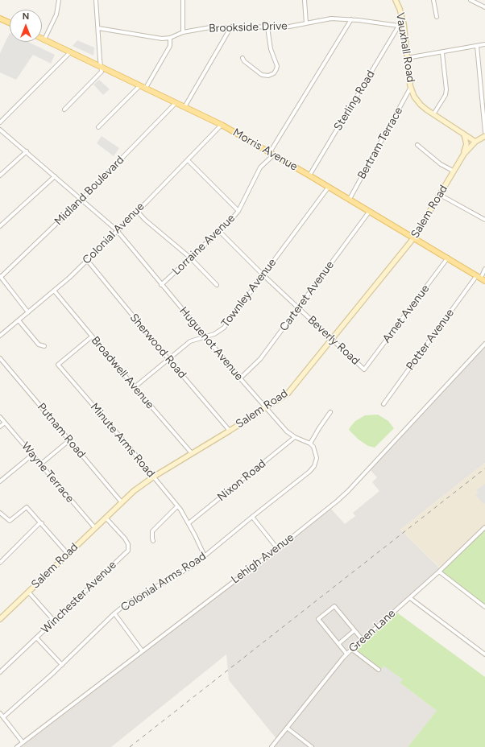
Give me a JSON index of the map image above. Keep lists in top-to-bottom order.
{
  "streets": {
    "main road": ["Morris Avenue"],
    "street": [
      "Brookside Drive",
      "Vauxhall Road",
      "Sterling Road",
      "Bertram Terrace",
      "Midland Boulevard",
      "Salem Road",
      "Colonial Avenue",
      "Lorraine Avenue",
      "Townley Avenue",
      "Carteret Avenue",
      "Arnet Avenue",
      "Potter Avenue",
      "Beverly Road",
      "Huguenot Avenue",
      "Sherwood Road",
      "Broadwell Avenue",
      "Putnam Road",
      "Minute Arms Road",
      "Wayne Terrace",
      "Nixon Road",
      "Lehigh Avenue",
      "Colonial Arms Road",
      "Winchester Avenue",
      "Green Lane"
    ]
  },
  "crossings": [
    ["Brookside Drive", "Vauxhall Road"],
    ["Brookside Drive", "Sterling Road"],
    ["Brookside Drive", "Lorraine Avenue"],
    ["Vauxhall Road", "Bertram Terrace"],
    ["Vauxhall Road", "Salem Road"],
    ["Sterling Road", "Morris Avenue"],
    ["Bertram Terrace", "Morris Avenue"],
    ["Morris Avenue", "Midland Boulevard"],
    ["Morris Avenue", "Salem Road"],
    ["Morris Avenue", "Colonial Avenue"],
    ["Morris Avenue", "Lorraine Avenue"],
    ["Morris Avenue", "Townley Avenue"],
    ["Morris Avenue", "Carteret Avenue"],
    ["Morris Avenue", "Arnet Avenue"],
    ["Morris Avenue", "Potter Avenue"],
    ["Midland Boulevard", "Huguenot Avenue"],
    ["Salem Road", "Beverly Road"],
    ["Salem Road", "Huguenot Avenue"],
    ["Salem Road", "Sherwood Road"],
    ["Salem Road", "Broadwell Avenue"],
    ["Salem Road", "Putnam Road"],
    ["Salem Road", "Minute Arms Road"],
    ["Salem Road", "Wayne Terrace"],
    ["Salem Road", "Winchester Avenue"],
    ["Colonial Avenue", "Huguenot Avenue"],
    ["Colonial Avenue", "Sherwood Road"],
    ["Colonial Avenue", "Broadwell Avenue"],
    ["Lorraine Avenue", "Beverly Road"],
    ["Lorraine Avenue", "Huguenot Avenue"],
    ["Townley Avenue", "Beverly Road"],
    ["Townley Avenue", "Huguenot Avenue"],
    ["Townley Avenue", "Sherwood Road"],
    ["Townley Avenue", "Broadwell Avenue"],
    ["Carteret Avenue", "Beverly Road"],
    ["Carteret Avenue", "Huguenot Avenue"],
    ["Arnet Avenue", "Beverly Road"],
    ["Huguenot Avenue", "Nixon Road"],
    ["Huguenot Avenue", "Colonial Arms Road"],
    ["Broadwell Avenue", "Minute Arms Road"],
    ["Minute Arms Road", "Nixon Road"],
    ["Minute Arms Road", "Colonial Arms Road"]
  ],
  "north": "top"
}
